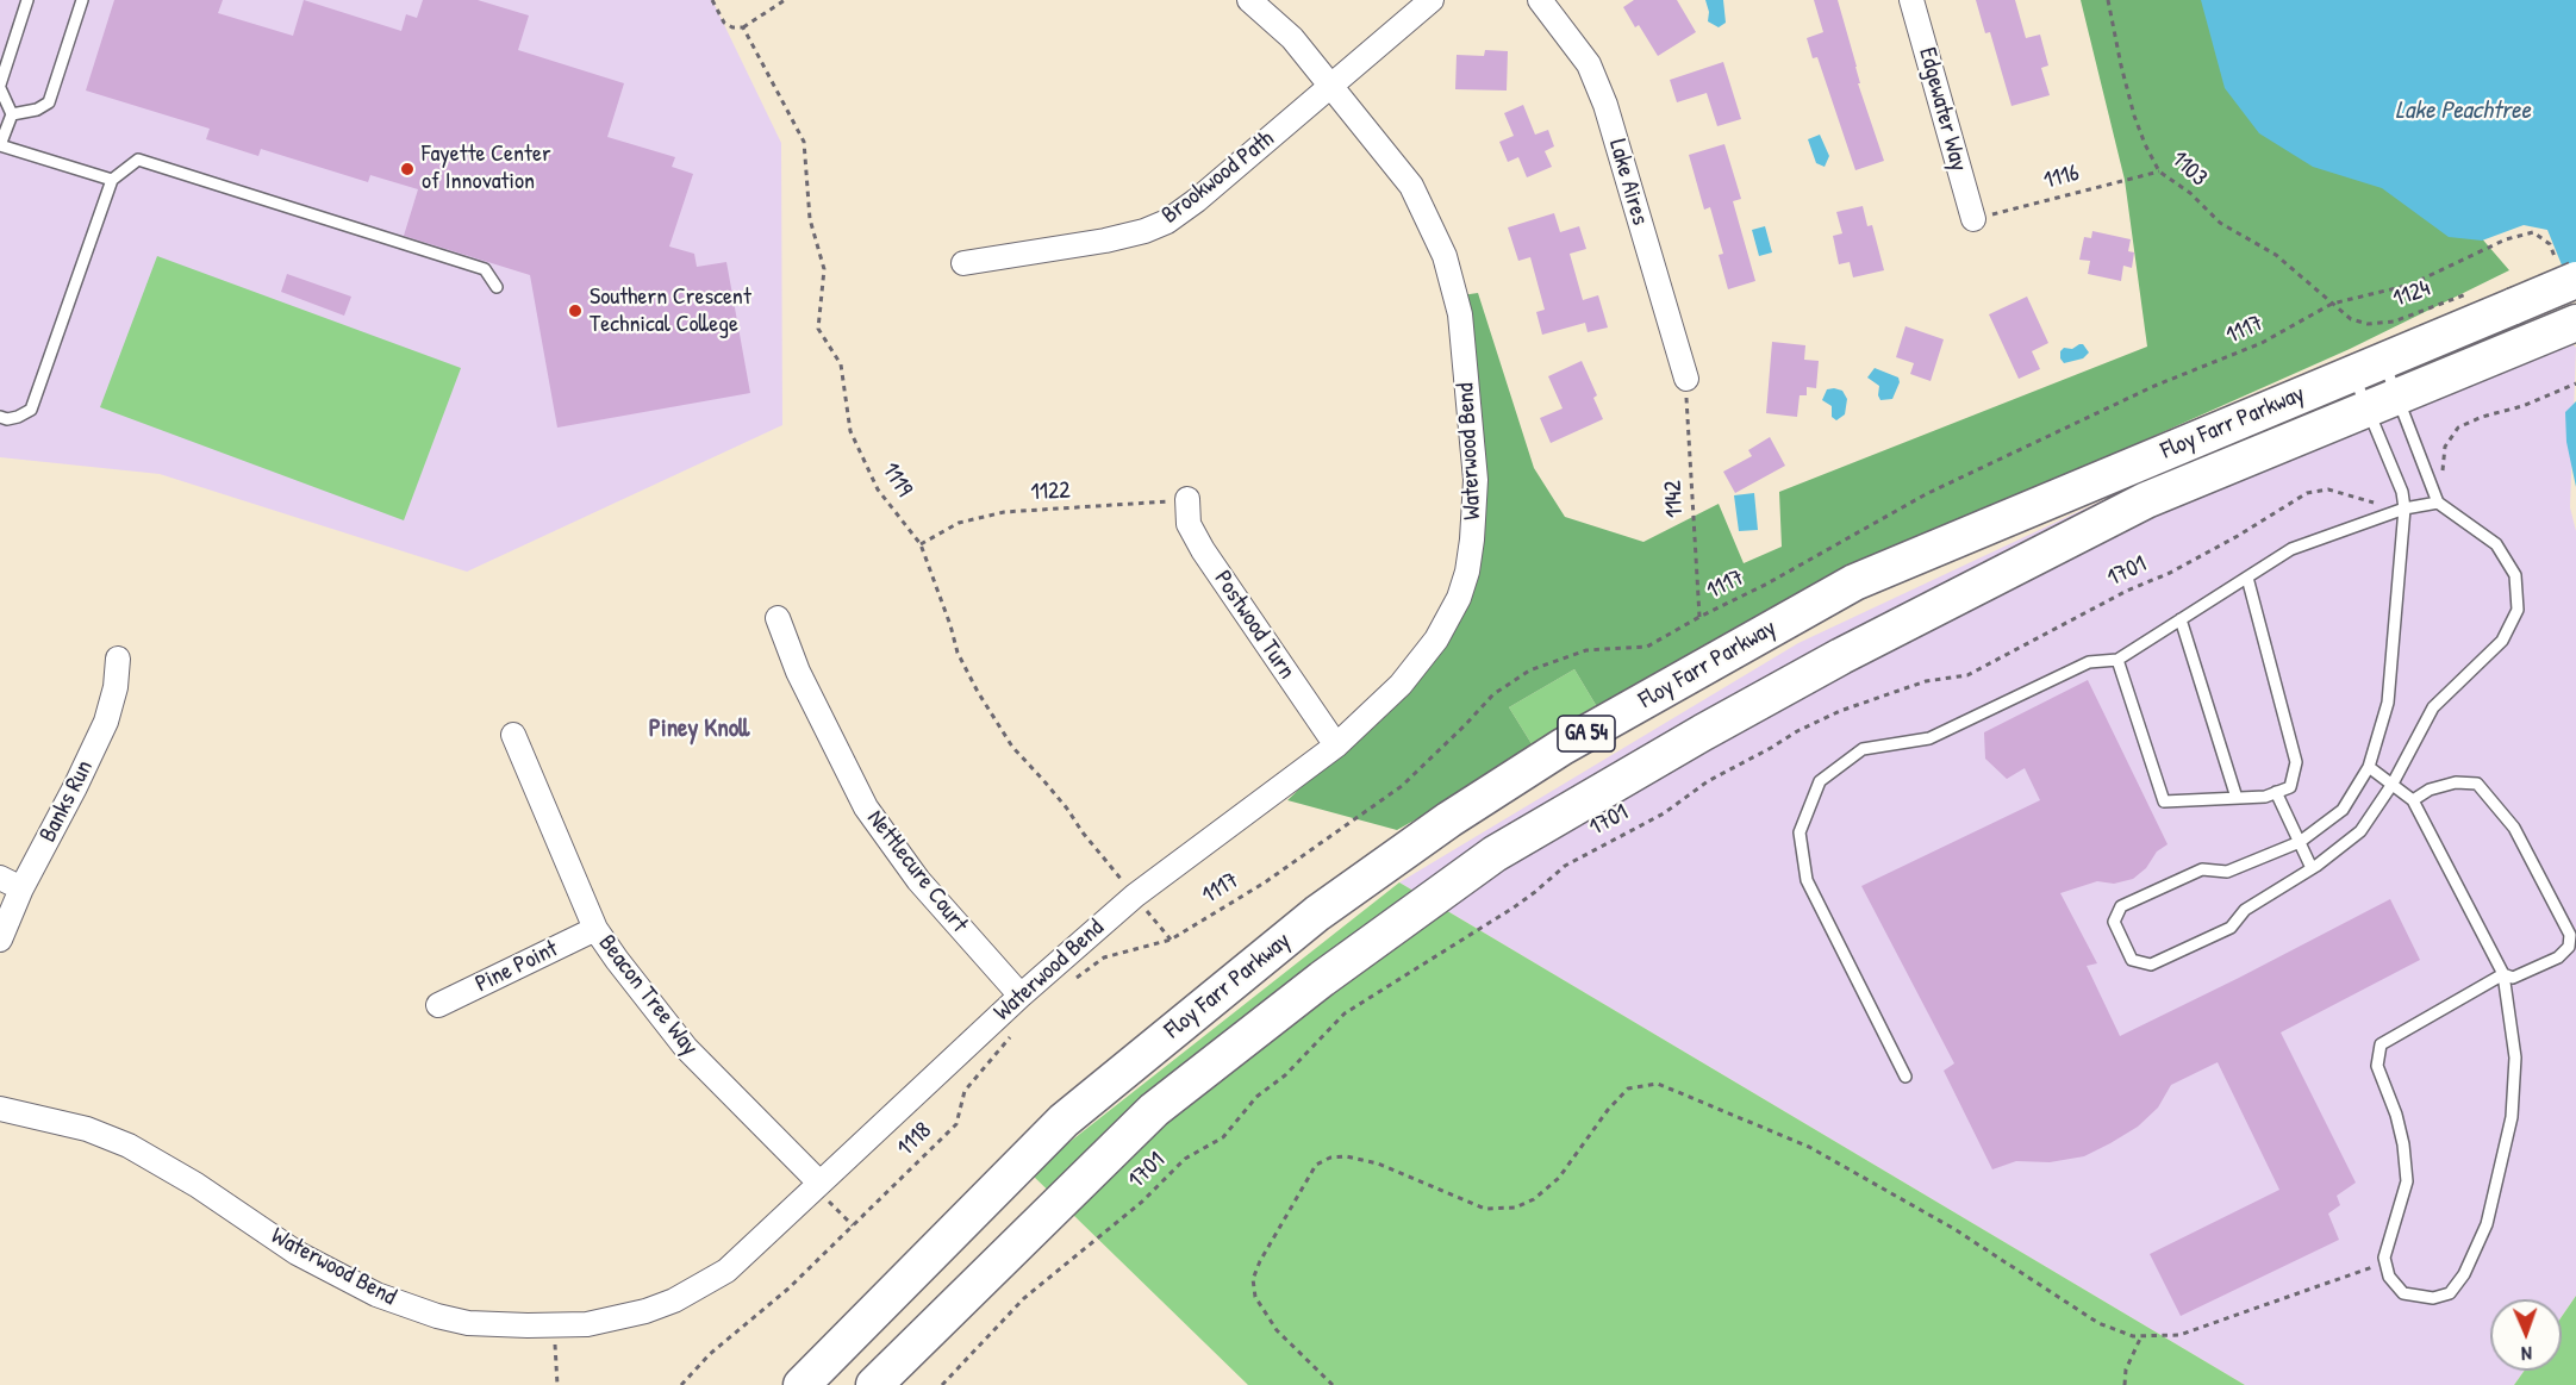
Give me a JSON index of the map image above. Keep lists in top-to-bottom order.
{
  "streets": {
    "main road": ["Floy Farr Parkway", "GA 54"],
    "street": [
      "Edgewater Way",
      "Brookwood Path",
      "Lake Aires",
      "Waterwood Bend",
      "Postwood Turn",
      "Banks Run",
      "Nettlecure Court",
      "Pine Point",
      "Beacon Tree Way"
    ],
    "path": [
      "1103",
      "1116",
      "1124",
      "1117",
      "1119",
      "1122",
      "1142",
      "1701",
      "1118"
    ]
  },
  "crossings": [
    ["Edgewater Way", "1116"],
    ["1103", "1116"],
    ["1103", "1124"],
    ["1103", "1117"],
    ["Brookwood Path", "Waterwood Bend"],
    ["Lake Aires", "1142"],
    ["1124", "1117"],
    ["1117", "1119"],
    ["1117", "1142"],
    ["Waterwood Bend", "1119"],
    ["Waterwood Bend", "Postwood Turn"],
    ["Waterwood Bend", "Nettlecure Court"],
    ["Waterwood Bend", "Beacon Tree Way"],
    ["1119", "1122"],
    ["1122", "Postwood Turn"],
    ["Pine Point", "Beacon Tree Way"]
  ],
  "districts": ["Piney Knoll"],
  "water": ["Lake Peachtree"],
  "places": ["Fayette Center of Innovation", "Southern Crescent Technical College"],
  "north": "bottom"
}
